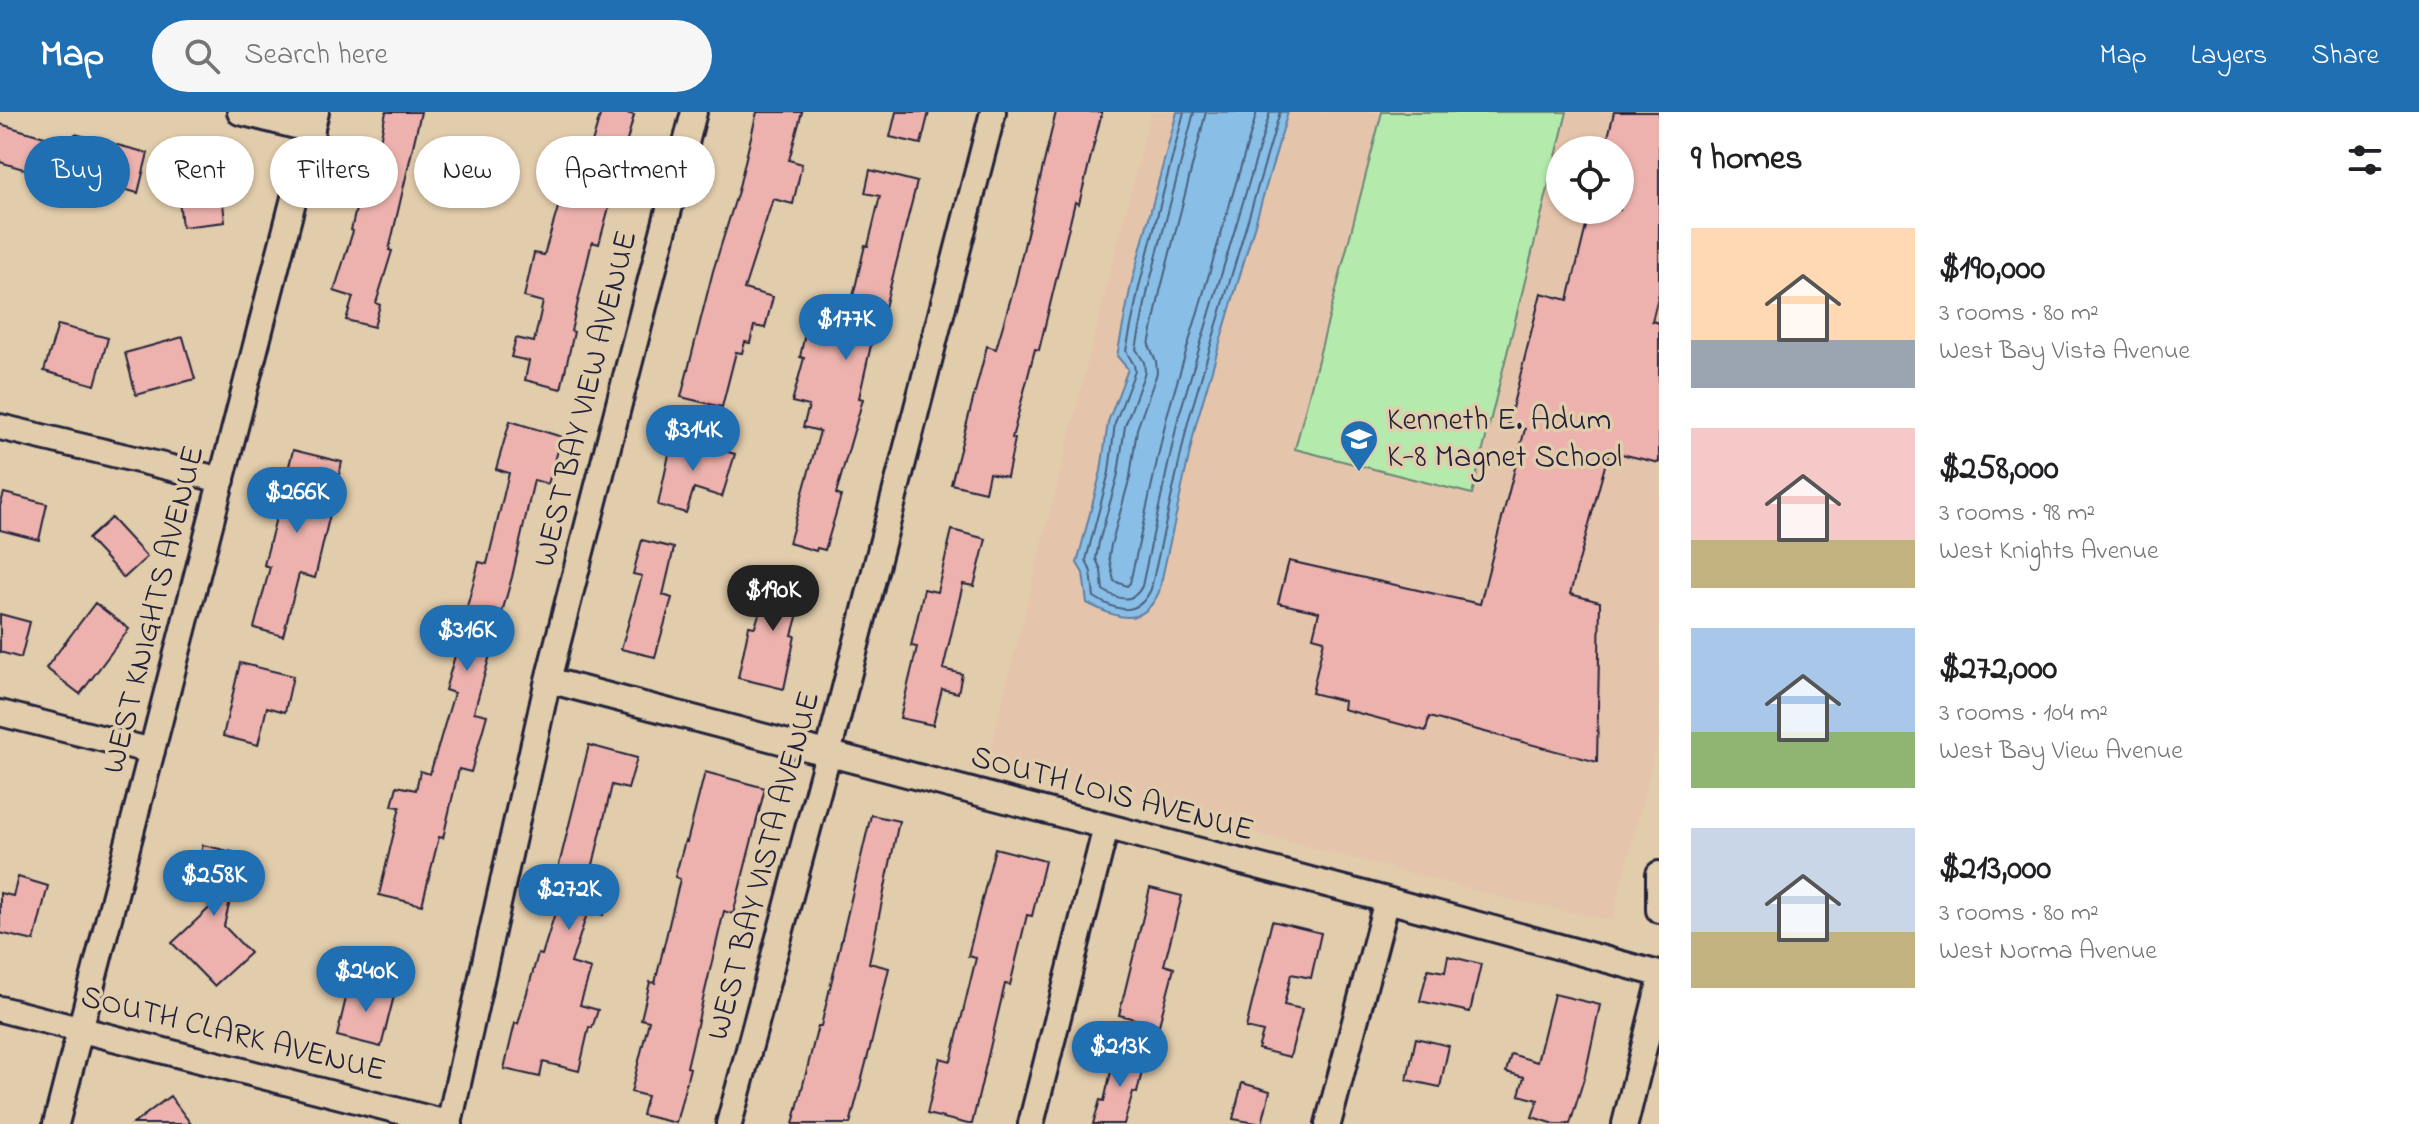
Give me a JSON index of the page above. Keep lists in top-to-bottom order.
{
  "streets": {
    "street": [
      "WEST BAY VIEW AVENUE",
      "WEST KNIGHTS AVENUE",
      "SOUTH LOIS AVENUE",
      "WEST BAY VISTA AVENUE",
      "SOUTH CLARK AVENUE"
    ]
  },
  "crossings": [
    ["WEST BAY VIEW AVENUE", "SOUTH LOIS AVENUE"],
    ["WEST BAY VIEW AVENUE", "SOUTH CLARK AVENUE"],
    ["WEST KNIGHTS AVENUE", "SOUTH CLARK AVENUE"],
    ["SOUTH LOIS AVENUE", "WEST BAY VISTA AVENUE"]
  ],
  "places": {
    "school or university": ["Kenneth E. Adum K-8 Magnet School"]
  },
  "page": {
    "header": "Map",
    "search": "Search here",
    "nav": ["Map", "Layers", "Share"],
    "heading": "9 homes",
    "chip": [
      "Buy",
      "Rent",
      "Filters",
      "New",
      "Apartment"
    ],
    "list": [
      {
        "name": "$190,000",
        "note": "3 rooms · 80 m² · West Bay Vista Avenue"
      },
      {
        "name": "$258,000",
        "note": "3 rooms · 98 m² · West Knights Avenue"
      },
      {
        "name": "$272,000",
        "note": "3 rooms · 104 m² · West Bay View Avenue"
      },
      {
        "name": "$213,000",
        "note": "3 rooms · 80 m² · West Norma Avenue"
      }
    ],
    "price": [
      "$177K",
      "$314K",
      "$266K",
      "$190K",
      "$316K",
      "$258K",
      "$272K",
      "$240K",
      "$213K"
    ]
  }
}
